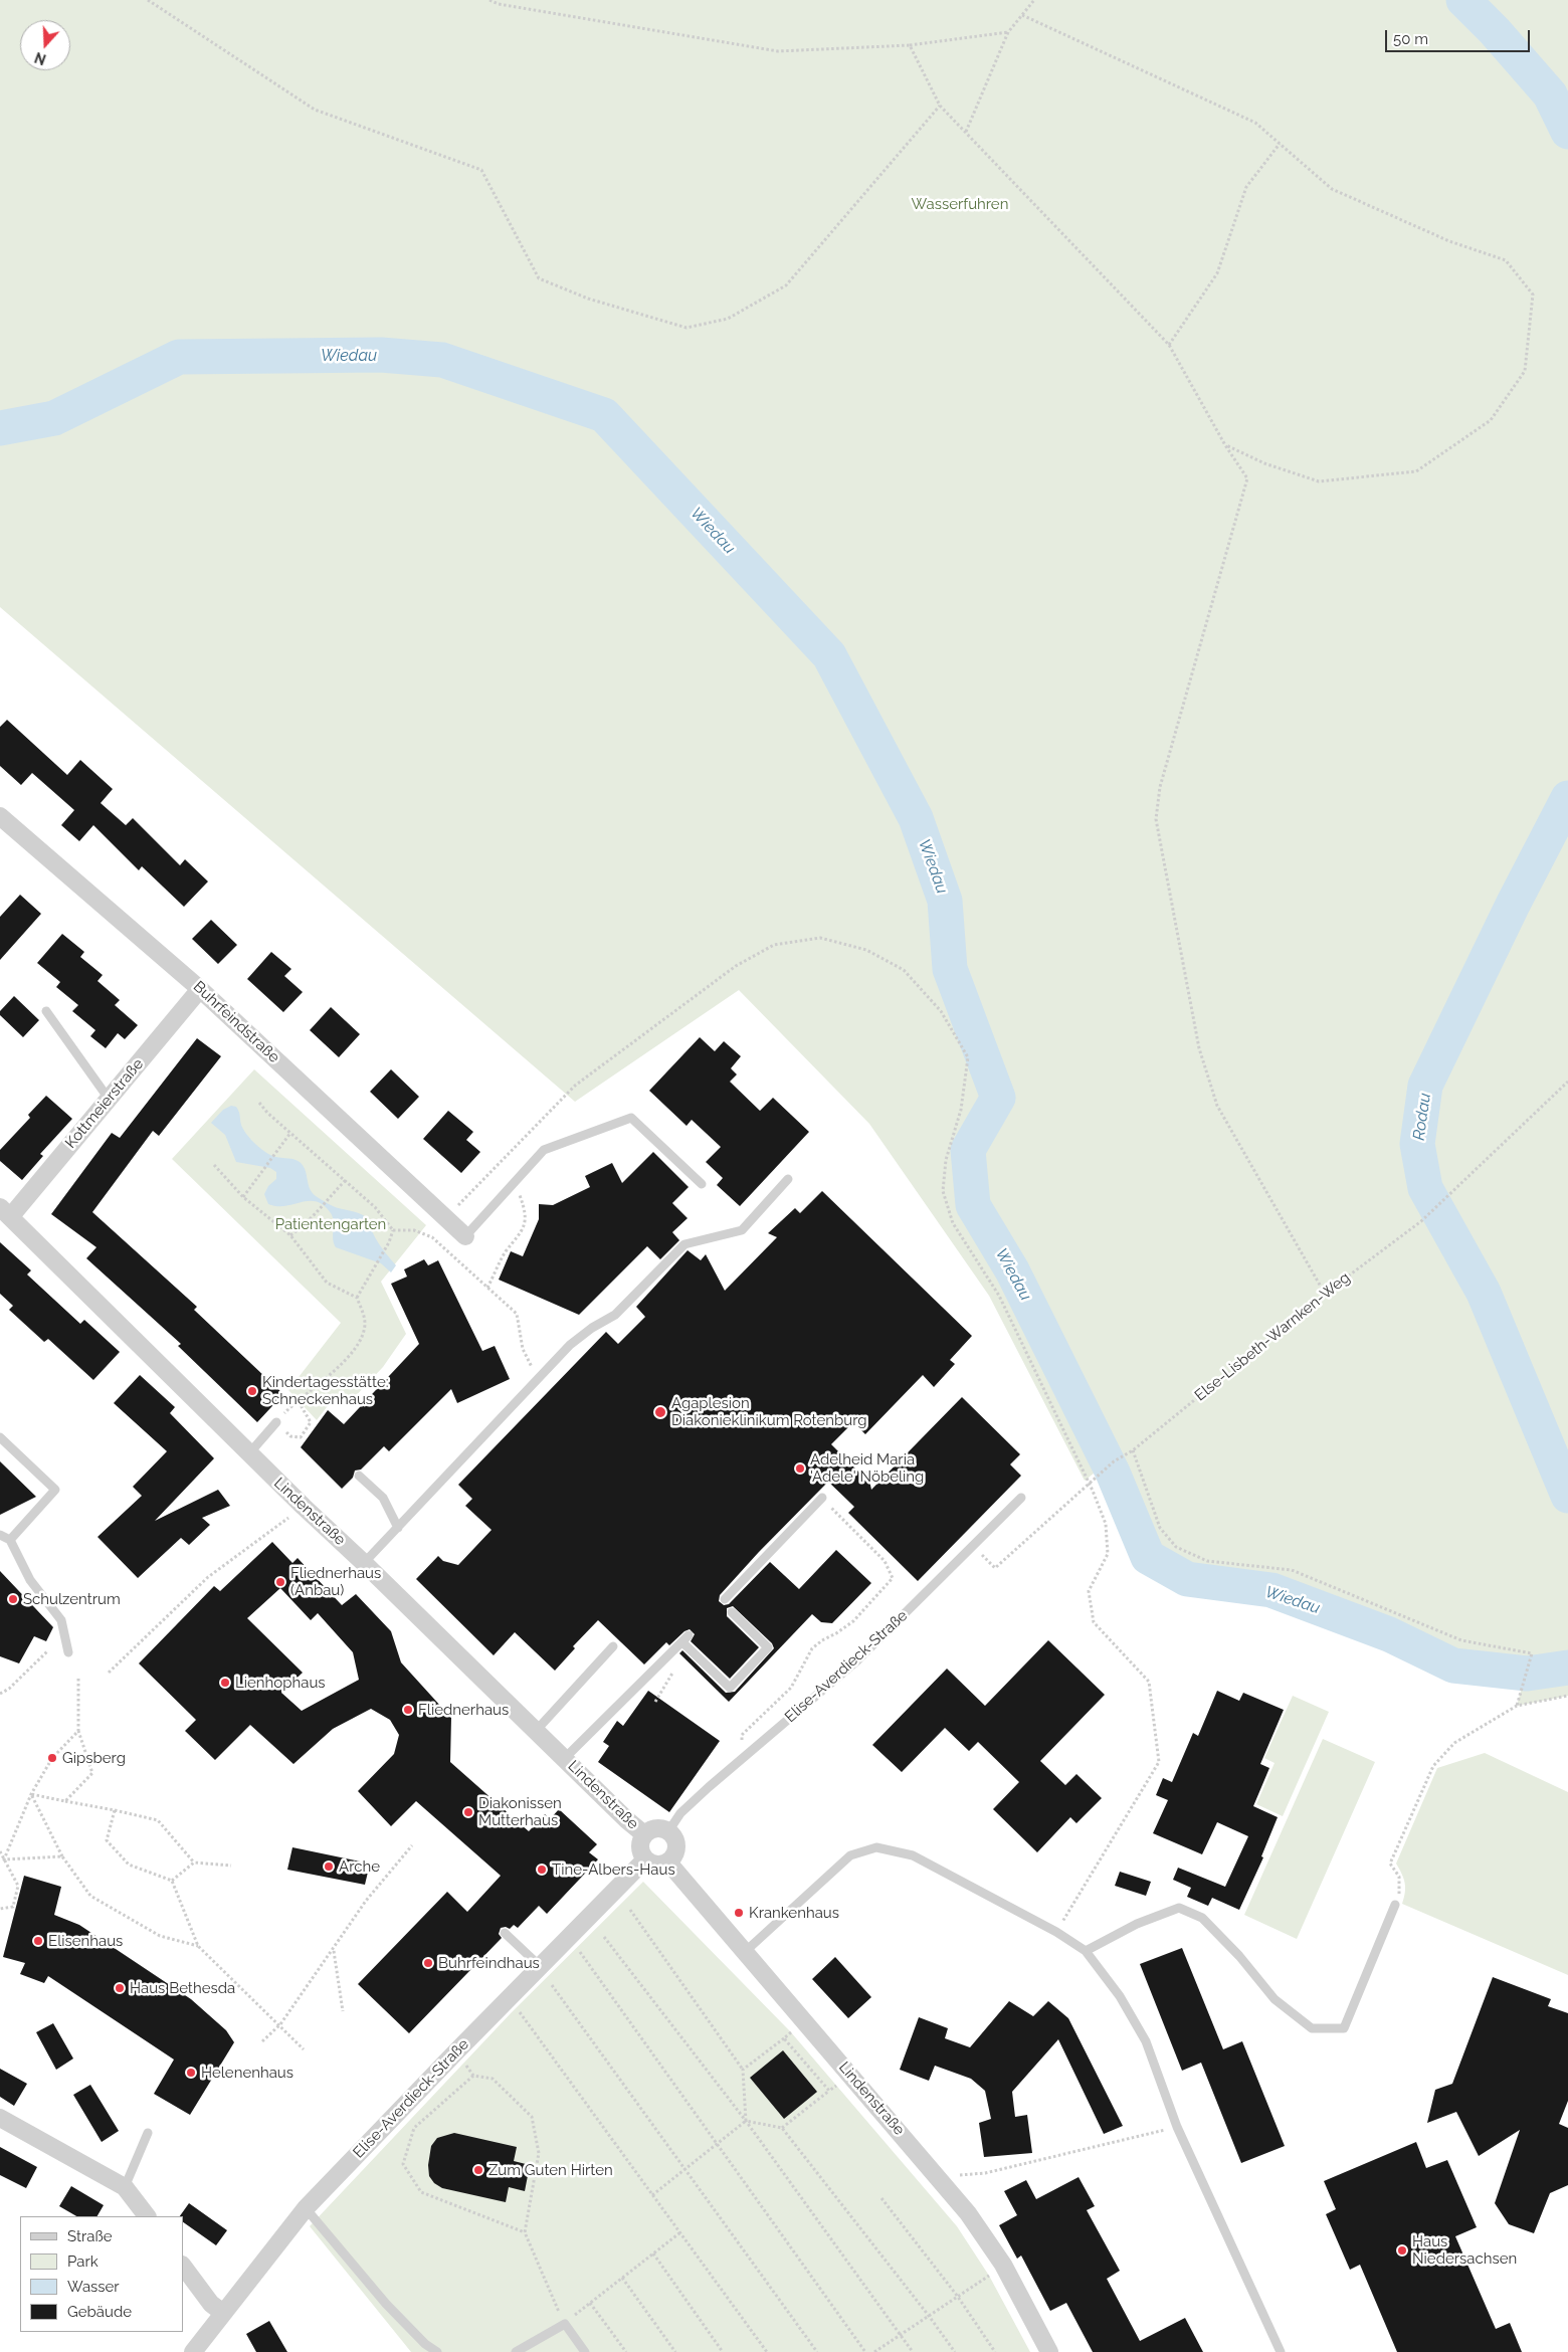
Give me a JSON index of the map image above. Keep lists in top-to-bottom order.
{
  "streets": {
    "street": [
      "Buhrfeindstraße",
      "Kottmeierstraße",
      "Lindenstraße",
      "Elise-Averdieck-Straße"
    ],
    "path": ["Else-Lisbeth-Warnken-Weg"]
  },
  "crossings": [
    ["Buhrfeindstraße", "Kottmeierstraße"],
    ["Kottmeierstraße", "Lindenstraße"],
    ["Else-Lisbeth-Warnken-Weg", "Elise-Averdieck-Straße"],
    ["Lindenstraße", "Elise-Averdieck-Straße"]
  ],
  "water": ["Wiedau", "Rodau"],
  "parks": ["Wasserfuhren", "Patientengarten"],
  "places": [
    "Kindertagesstätte: Schneckenhaus",
    "Agaplesion Diakonieklinikum Rotenburg",
    "Adelheid Maria 'Adele' Nöbeling",
    "Fliednerhaus (Anbau)",
    "Schulzentrum",
    "Lienhophaus",
    "Fliednerhaus",
    "Gipsberg",
    "Diakonissen Mutterhaus",
    "Arche",
    "Tine-Albers-Haus",
    "Krankenhaus",
    "Elisenhaus",
    "Buhrfeindhaus",
    "Haus Bethesda",
    "Helenenhaus",
    "Zum Guten Hirten",
    "Haus Niedersachsen"
  ],
  "legend": [
    "Straße",
    "Park",
    "Wasser",
    "Gebäude"
  ],
  "scale_bar": "50 m",
  "north": "bottom"
}
